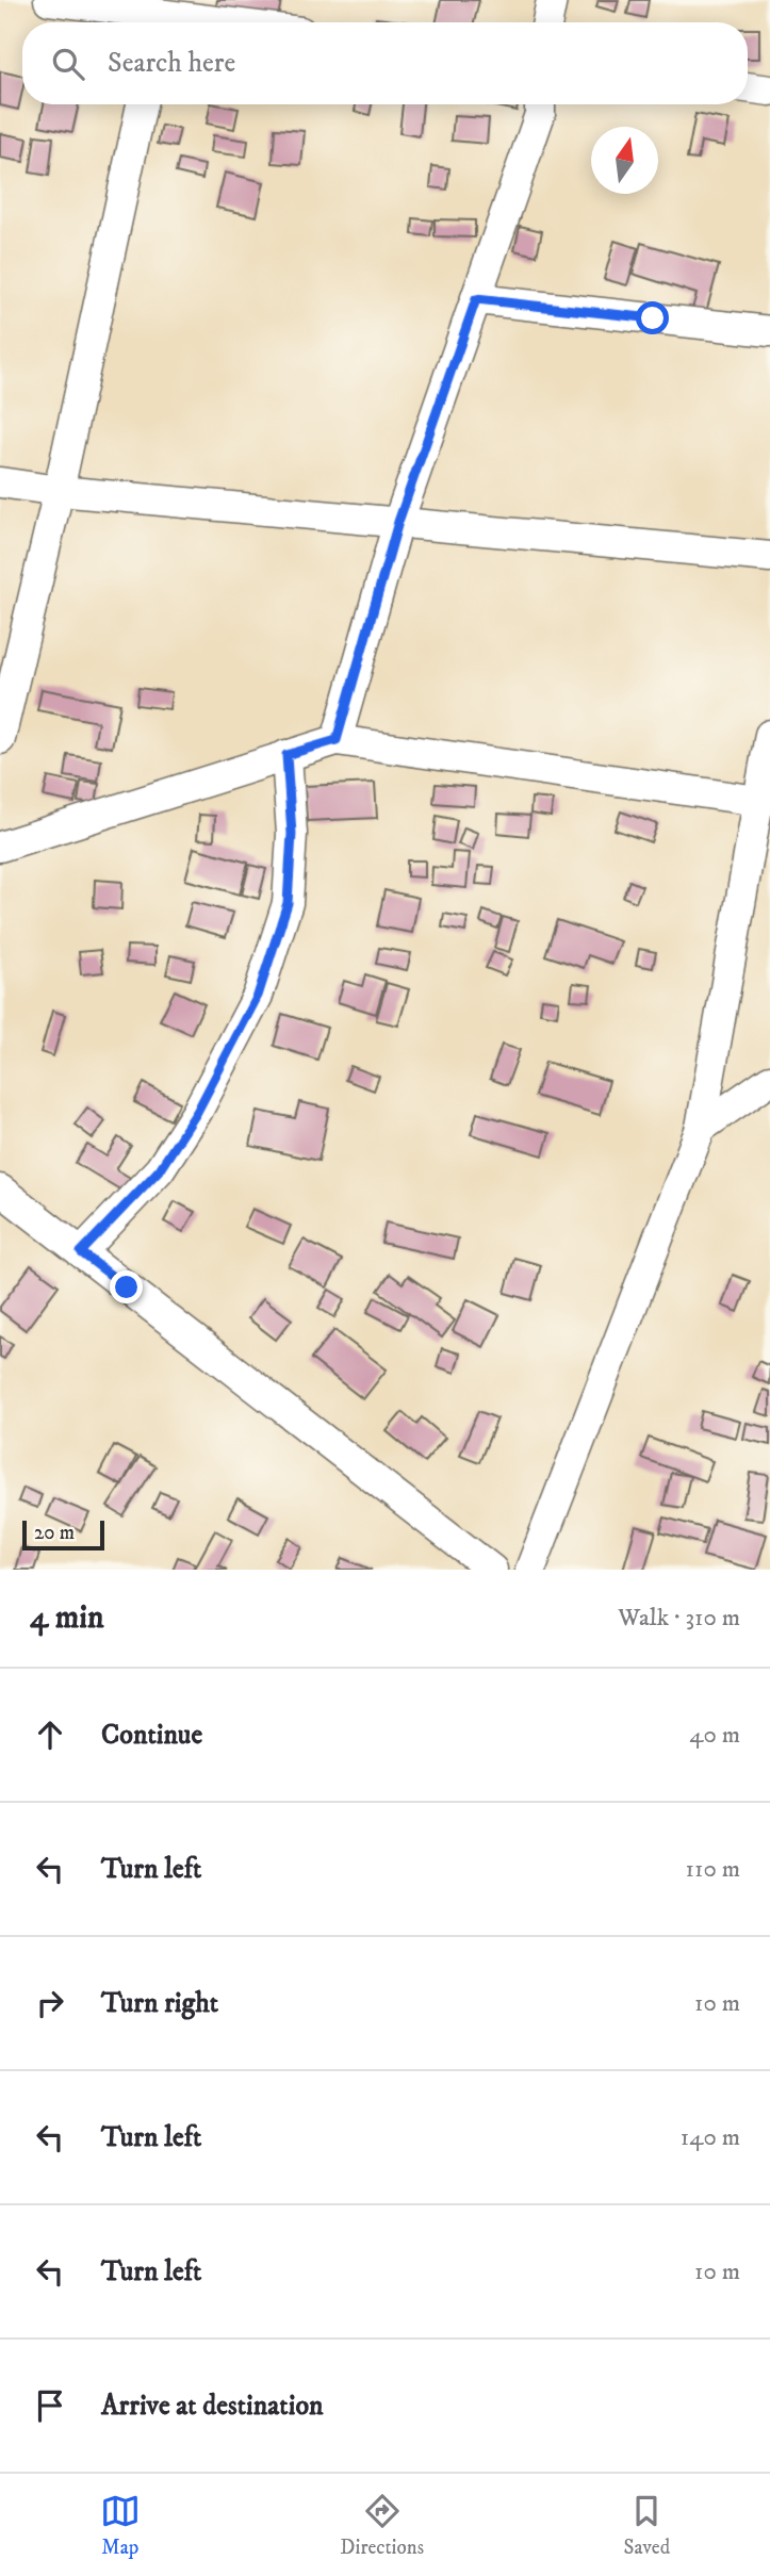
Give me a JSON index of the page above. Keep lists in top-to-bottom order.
{
  "scale_bar": "20 m",
  "north": "top",
  "page": {
    "search": "Search here",
    "scale": "20 m",
    "heading": ["4 min", "Walk · 310 m"],
    "list": [
      ["Continue", "40 m"],
      ["Turn left", "110 m"],
      ["Turn right", "10 m"],
      ["Turn left", "140 m"],
      ["Turn left", "10 m"],
      "Arrive at destination"
    ],
    "nav": ["Map", "Directions", "Saved"]
  }
}
